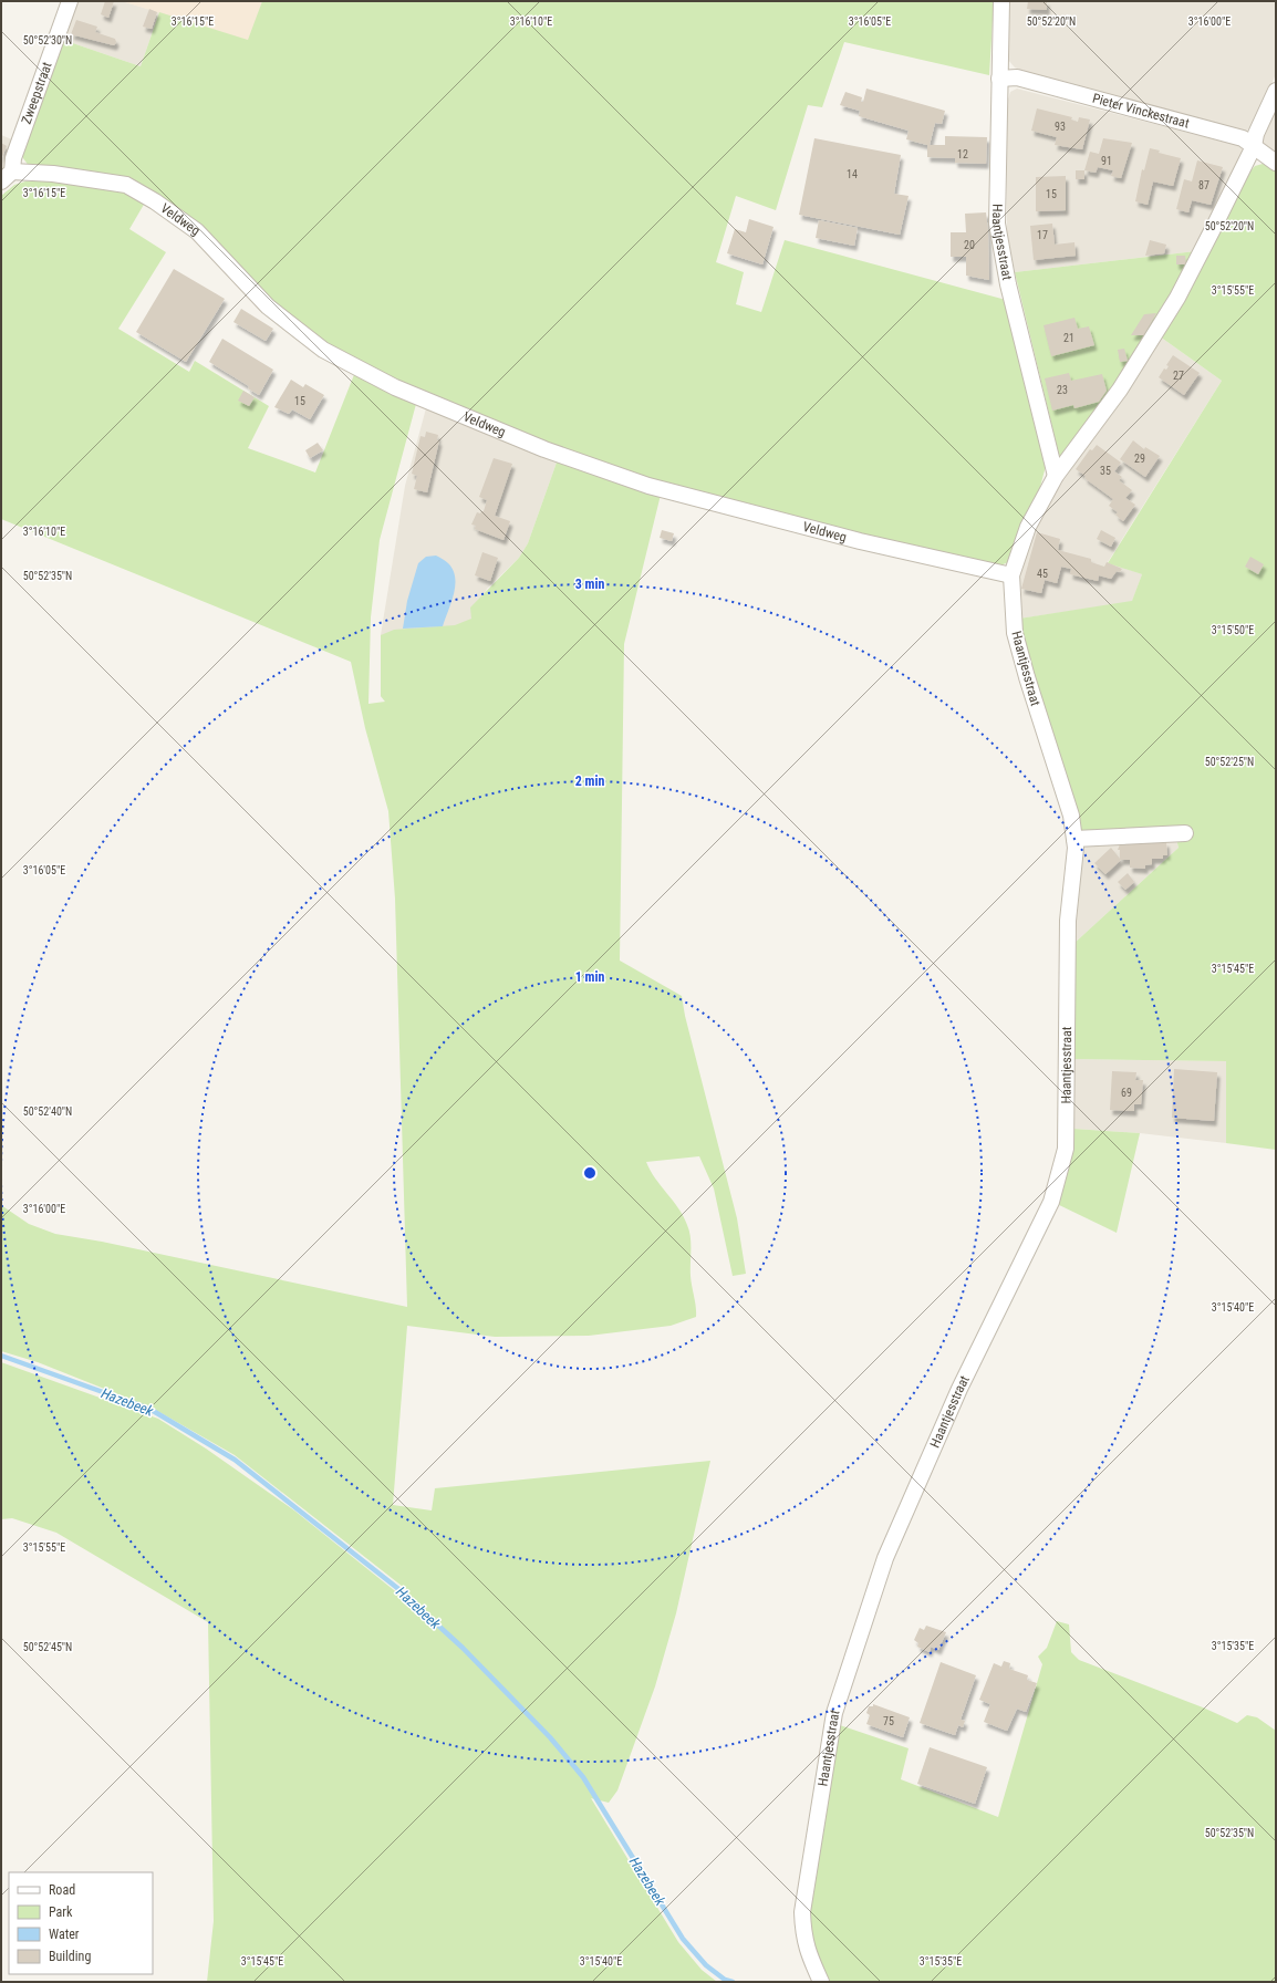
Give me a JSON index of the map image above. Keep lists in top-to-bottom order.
{
  "streets": {
    "street": [
      "Zweepstraat",
      "Pieter Vinckestraat",
      "Veldweg",
      "Haantjesstraat"
    ]
  },
  "crossings": [
    ["Zweepstraat", "Veldweg"],
    ["Pieter Vinckestraat", "Haantjesstraat"],
    ["Veldweg", "Haantjesstraat"]
  ],
  "water": ["Hazebeek"],
  "house_numbers": [
    "93",
    "12",
    "91",
    "14",
    "87",
    "15",
    "17",
    "20",
    "21",
    "27",
    "23",
    "15",
    "29",
    "35",
    "45",
    "69",
    "75"
  ],
  "legend": [
    "Road",
    "Park",
    "Water",
    "Building"
  ],
  "coordinates": [
    "3°16'15\"E",
    "3°16'10\"E",
    "3°16'05\"E",
    "50°52'20\"N",
    "3°16'00\"E",
    "50°52'30\"N",
    "3°15'55\"E",
    "50°52'35\"N",
    "3°15'50\"E",
    "50°52'25\"N",
    "3°15'45\"E",
    "50°52'40\"N",
    "3°15'40\"E",
    "3°15'35\"E",
    "50°52'45\"N"
  ],
  "rings": ["3 min", "2 min", "1 min"]
}
